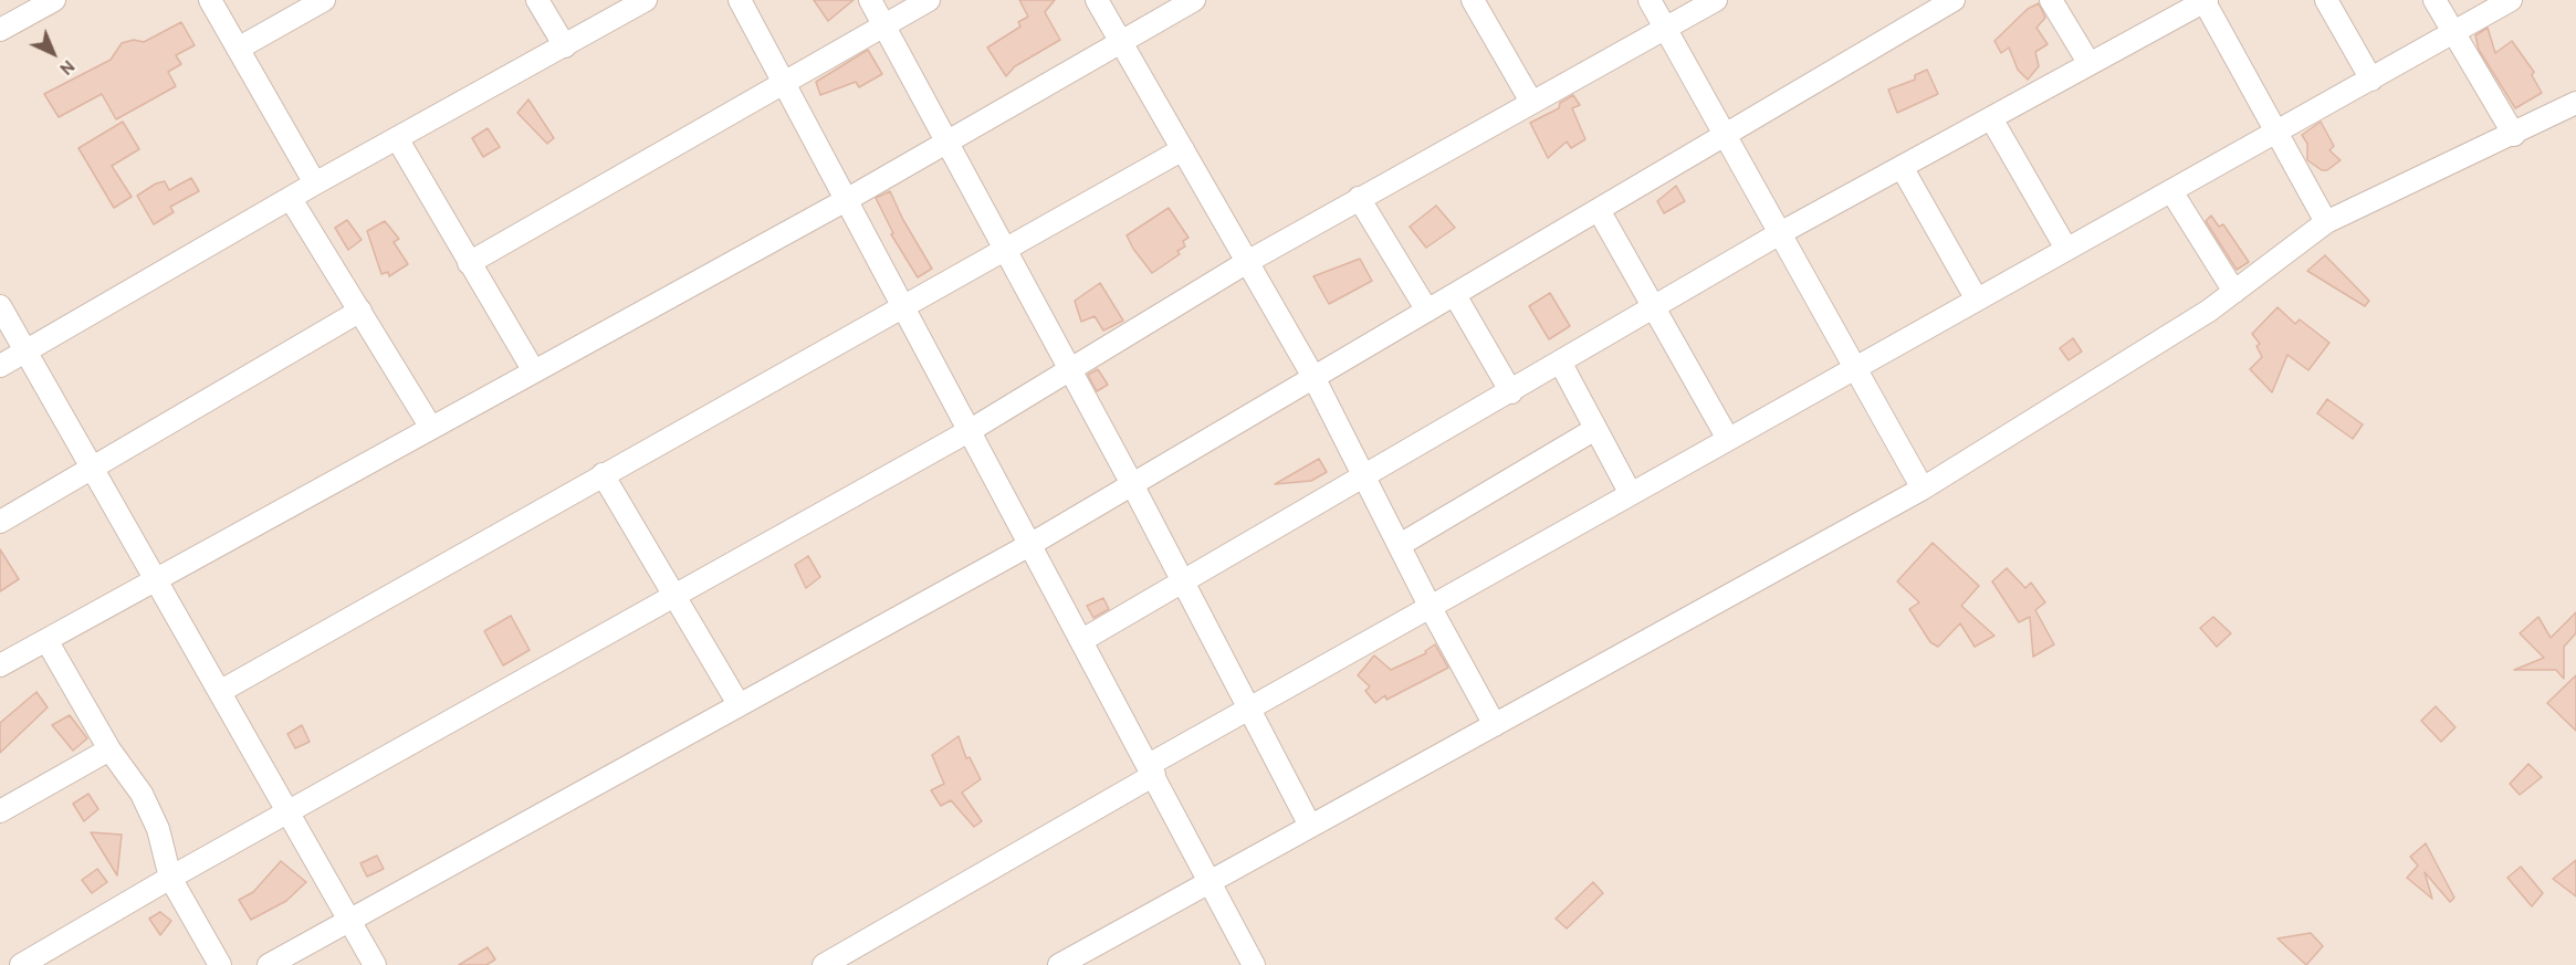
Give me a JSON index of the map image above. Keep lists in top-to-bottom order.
{
  "north": "bottom right"
}
